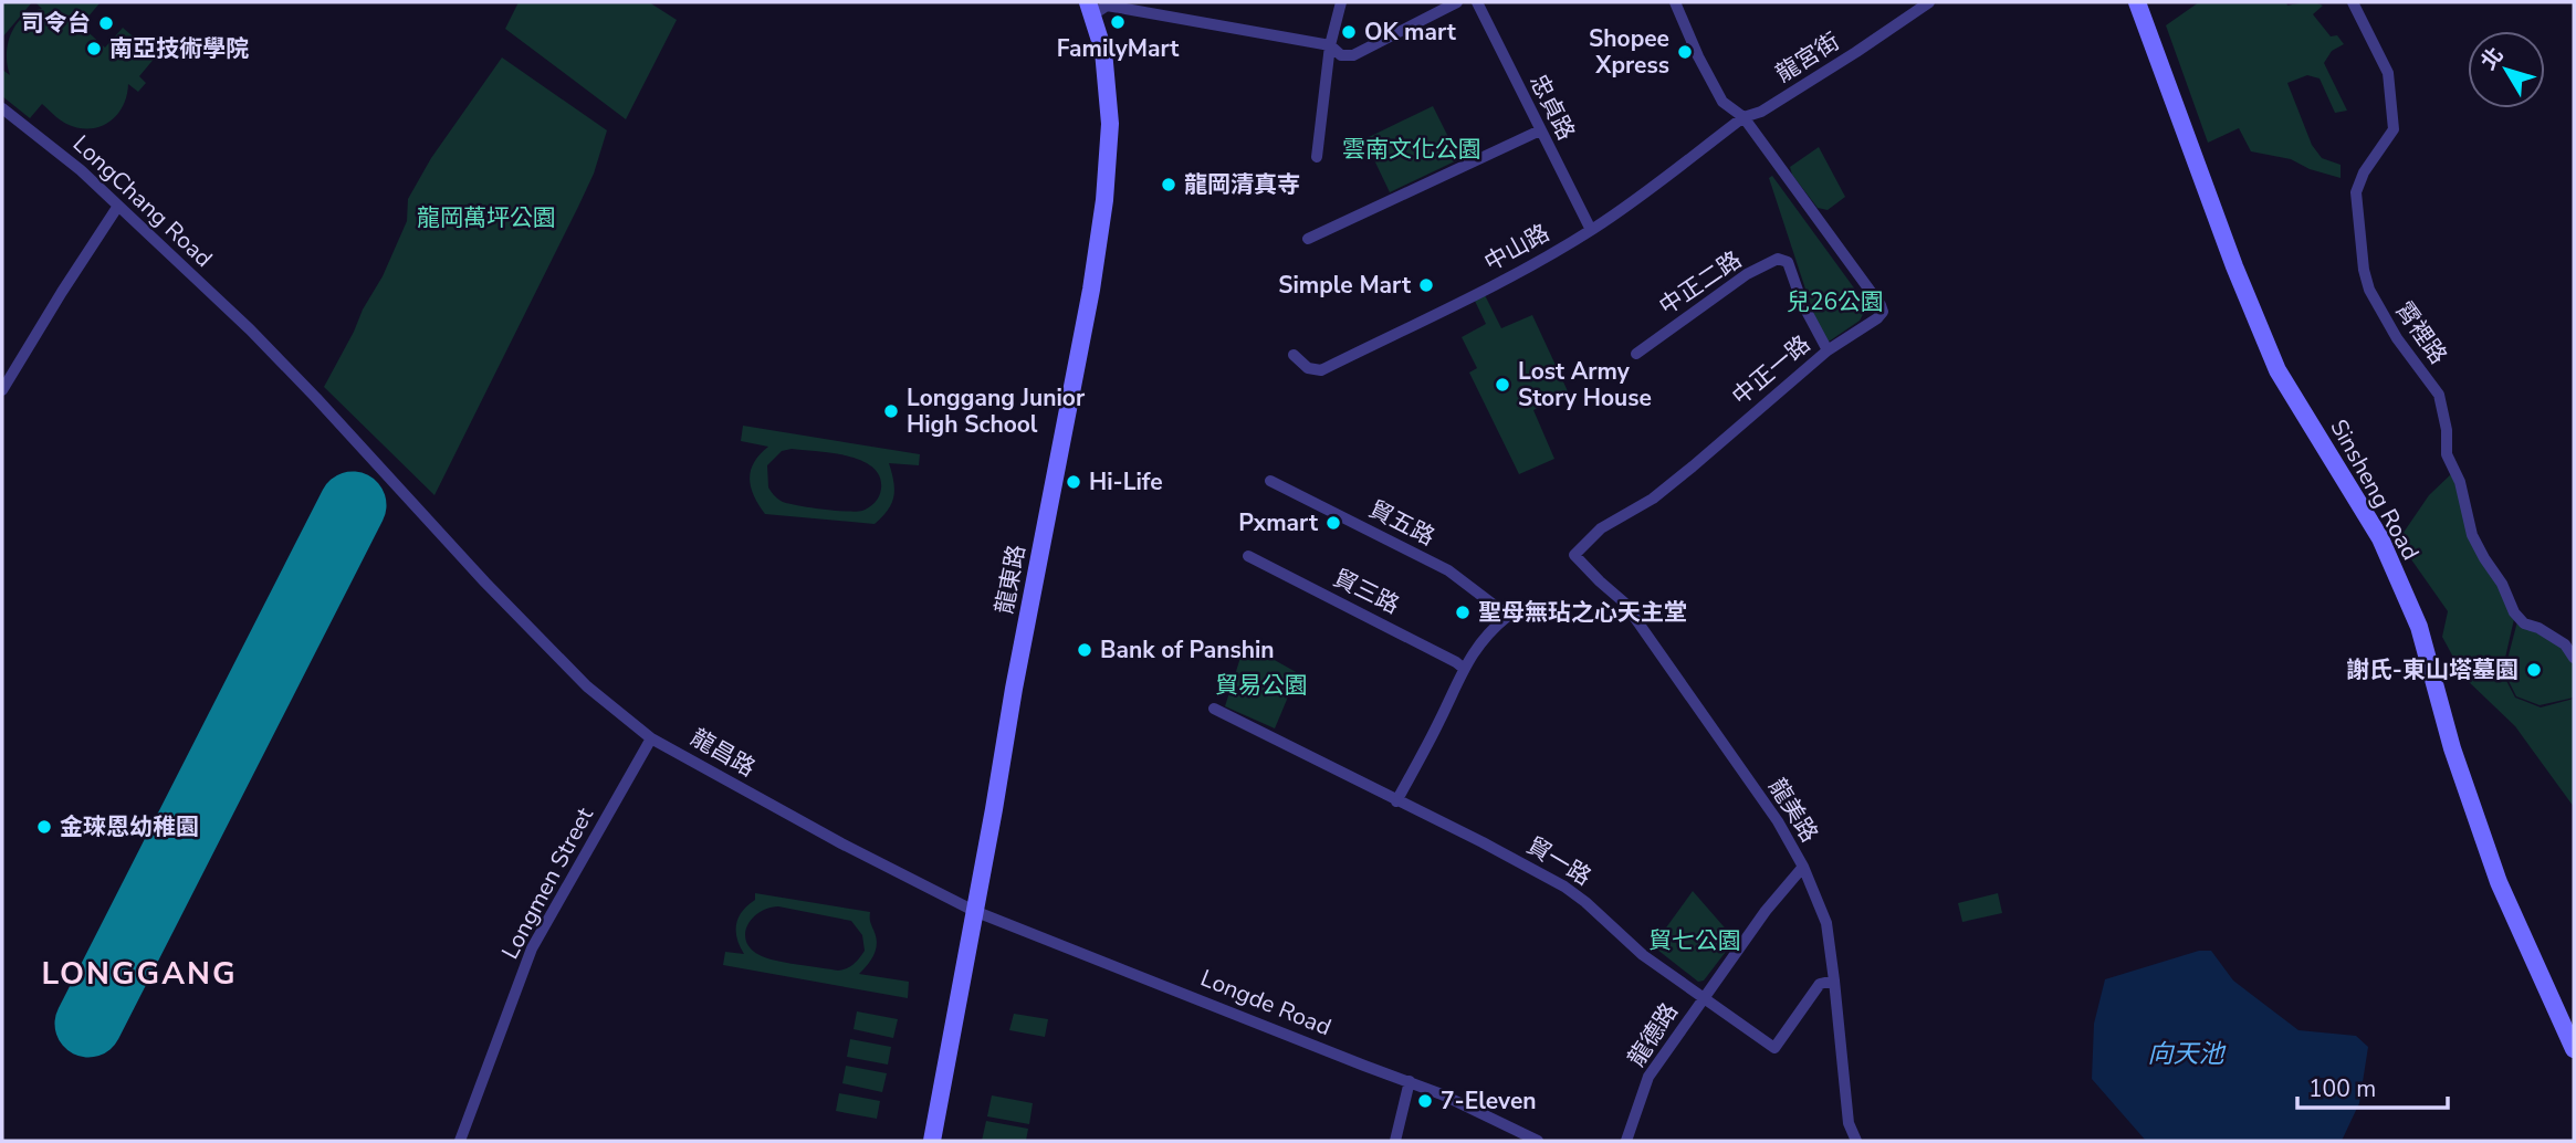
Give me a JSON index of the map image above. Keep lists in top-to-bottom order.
{
  "streets": {
    "street": [
      "龍宮街",
      "忠貞路",
      "LongChang Road",
      "中山路",
      "中正二路",
      "霄裡路",
      "中正一路",
      "Sinsheng Road",
      "貿五路",
      "龍東路",
      "貿三路",
      "龍昌路",
      "龍美路",
      "貿一路",
      "Longmen Street",
      "Longde Road",
      "龍德路"
    ]
  },
  "crossings": [
    ["龍宮街", "中山路"],
    ["龍宮街", "中正一路"],
    ["忠貞路", "中山路"],
    ["LongChang Road", "龍昌路"],
    ["中山路", "中正一路"],
    ["中正二路", "中正一路"],
    ["中正一路", "龍美路"],
    ["貿五路", "貿三路"],
    ["龍東路", "龍昌路"],
    ["龍東路", "Longde Road"],
    ["龍昌路", "Longmen Street"],
    ["龍昌路", "Longde Road"],
    ["龍美路", "貿一路"],
    ["龍美路", "龍德路"],
    ["貿一路", "龍德路"]
  ],
  "districts": ["LONGGANG"],
  "water": ["向天池"],
  "parks": [
    "雲南文化公園",
    "龍岡萬坪公園",
    "兒26公園",
    "貿易公園",
    "貿七公園"
  ],
  "places": [
    "FamilyMart",
    "司令台",
    "OK mart",
    "南亞技術學院",
    "Shopee Xpress",
    "龍岡清真寺",
    "Simple Mart",
    "Lost Army Story House",
    "Longgang Junior High School",
    "Hi-Life",
    "Pxmart",
    "聖母無玷之心天主堂",
    "Bank of Panshin",
    "謝氏-東山塔墓園",
    "金琜恩幼稚園",
    "7-Eleven"
  ],
  "scale_bar": "100 m",
  "north": "top left"
}
